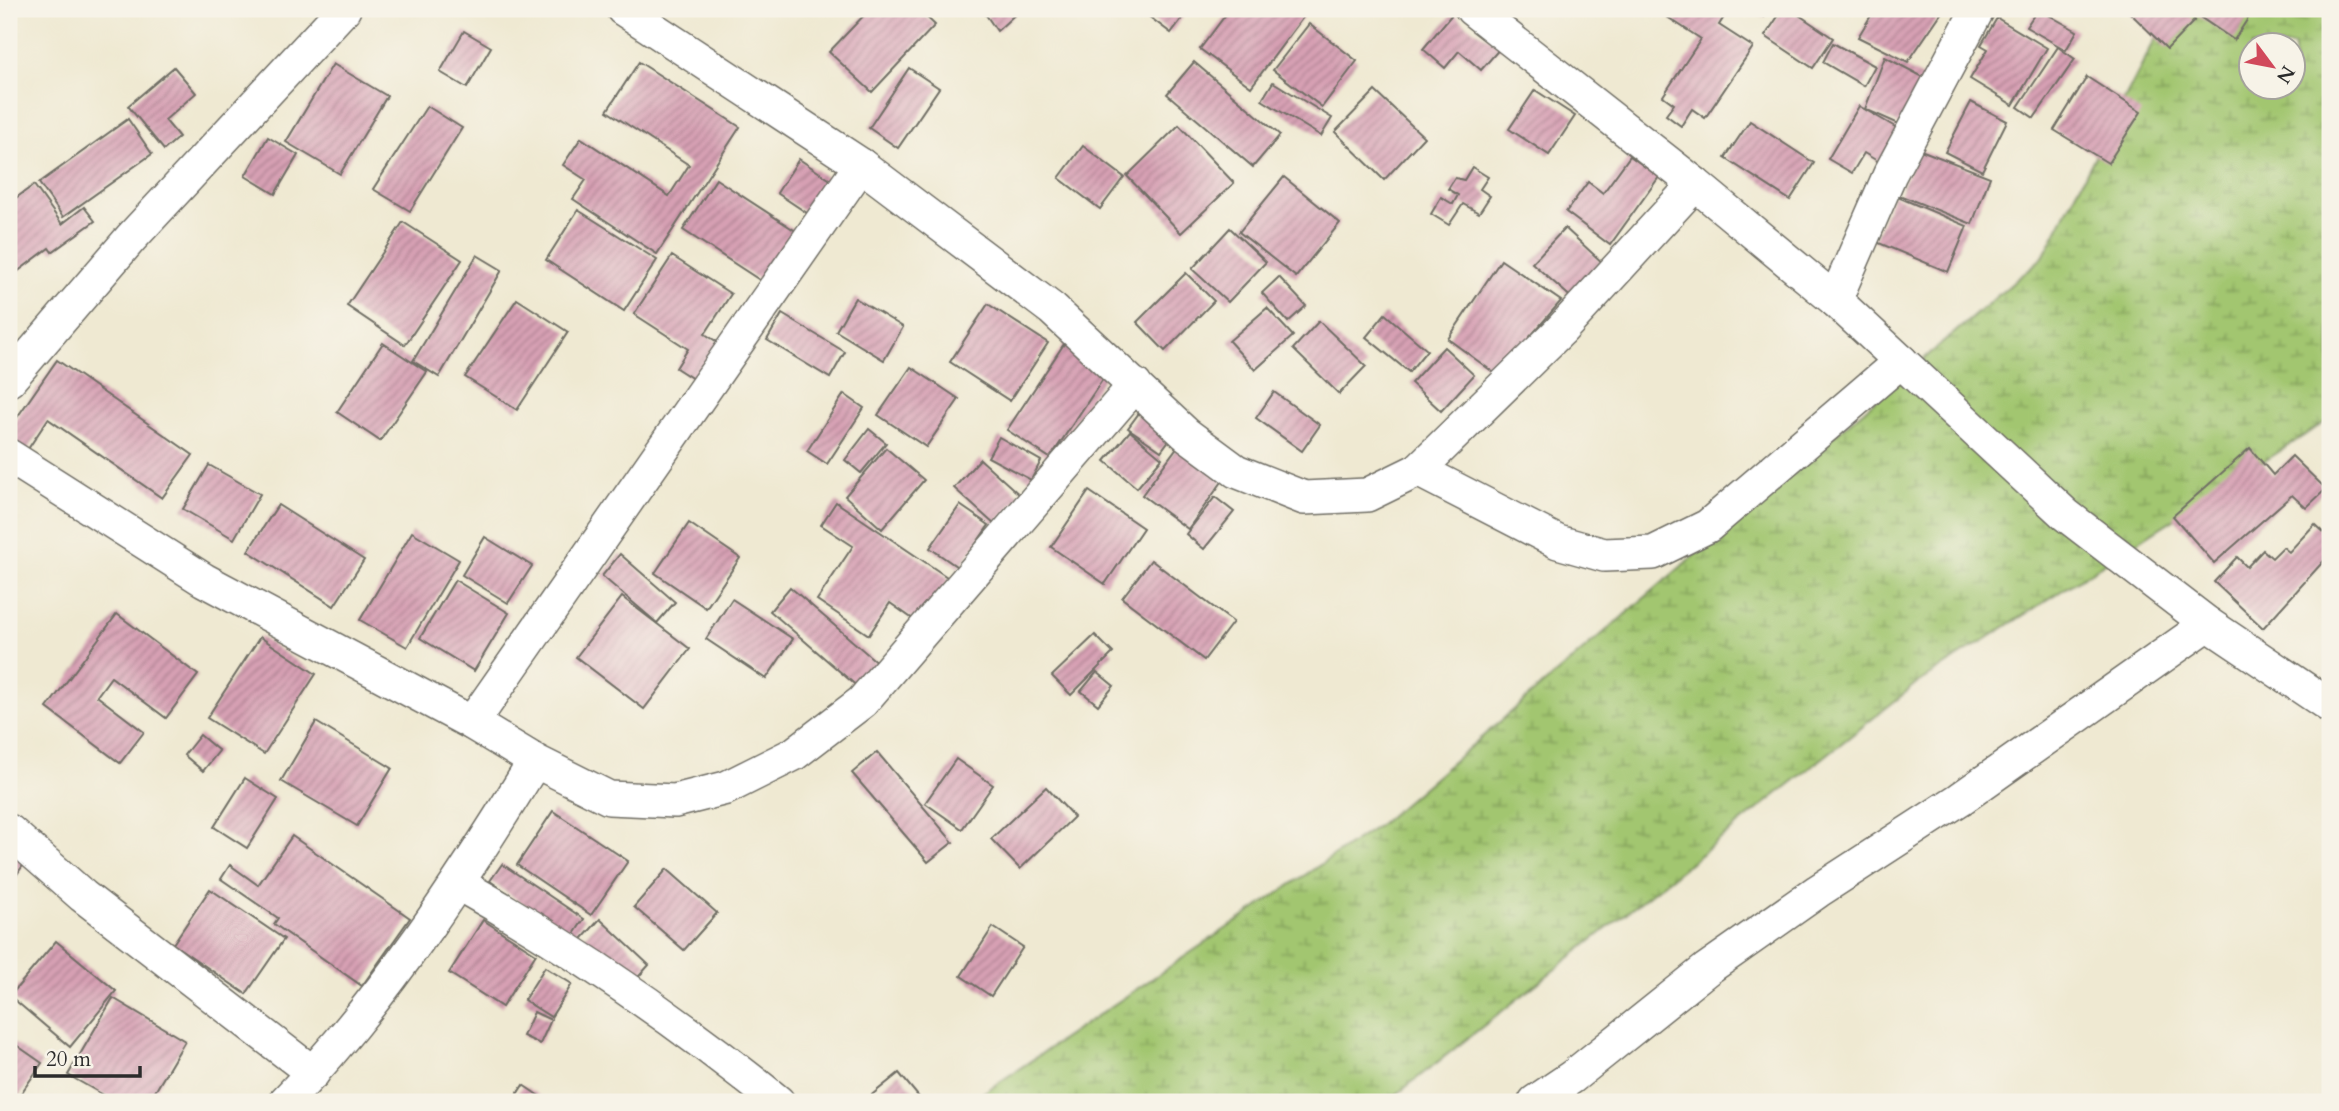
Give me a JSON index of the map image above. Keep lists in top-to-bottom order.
{
  "scale_bar": "20 m",
  "north": "bottom right"
}
